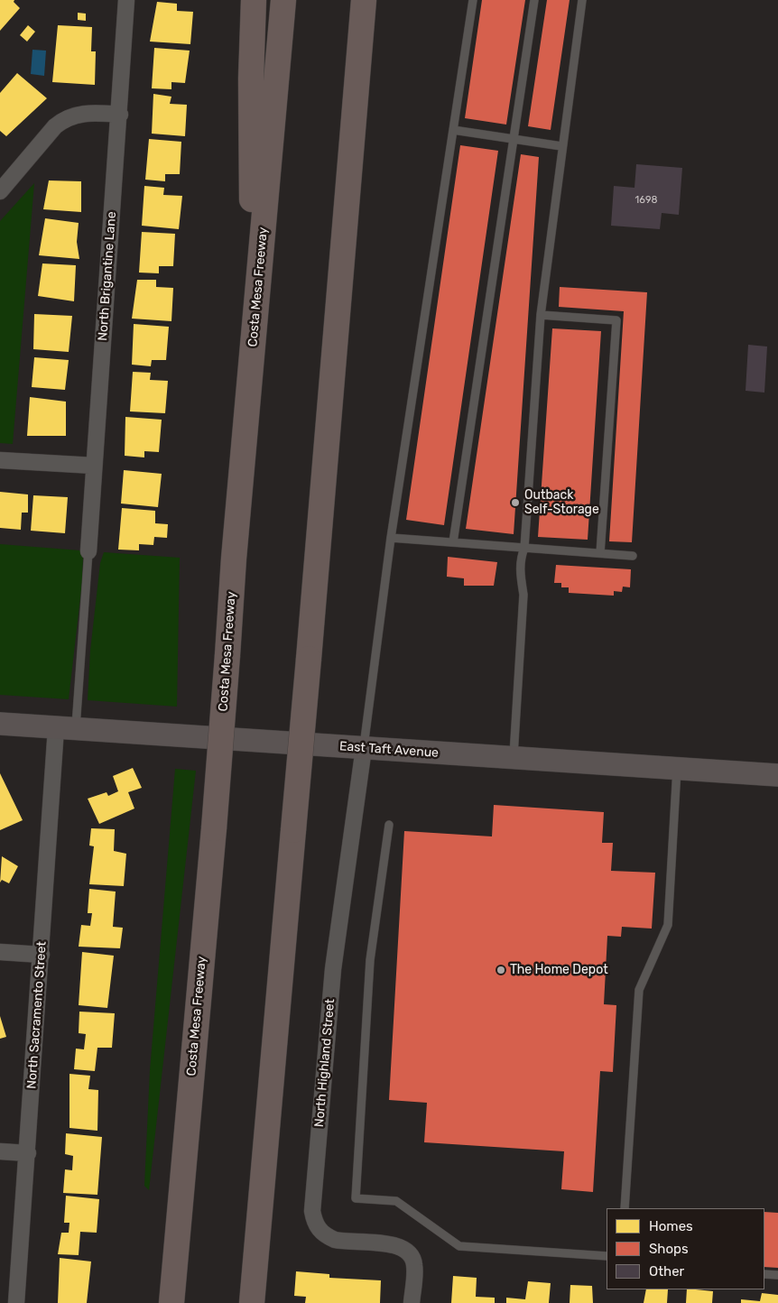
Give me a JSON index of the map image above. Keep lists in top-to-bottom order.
{
  "streets": {
    "highway": ["Costa Mesa Freeway"],
    "main road": ["East Taft Avenue"],
    "street": ["North Brigantine Lane", "North Sacramento Street", "North Highland Street"]
  },
  "crossings": [
    ["East Taft Avenue", "North Sacramento Street"],
    ["East Taft Avenue", "North Highland Street"]
  ],
  "places": ["Outback Self-Storage", "The Home Depot"],
  "house_numbers": ["1698"],
  "legend": ["Homes", "Shops", "Other"]
}
